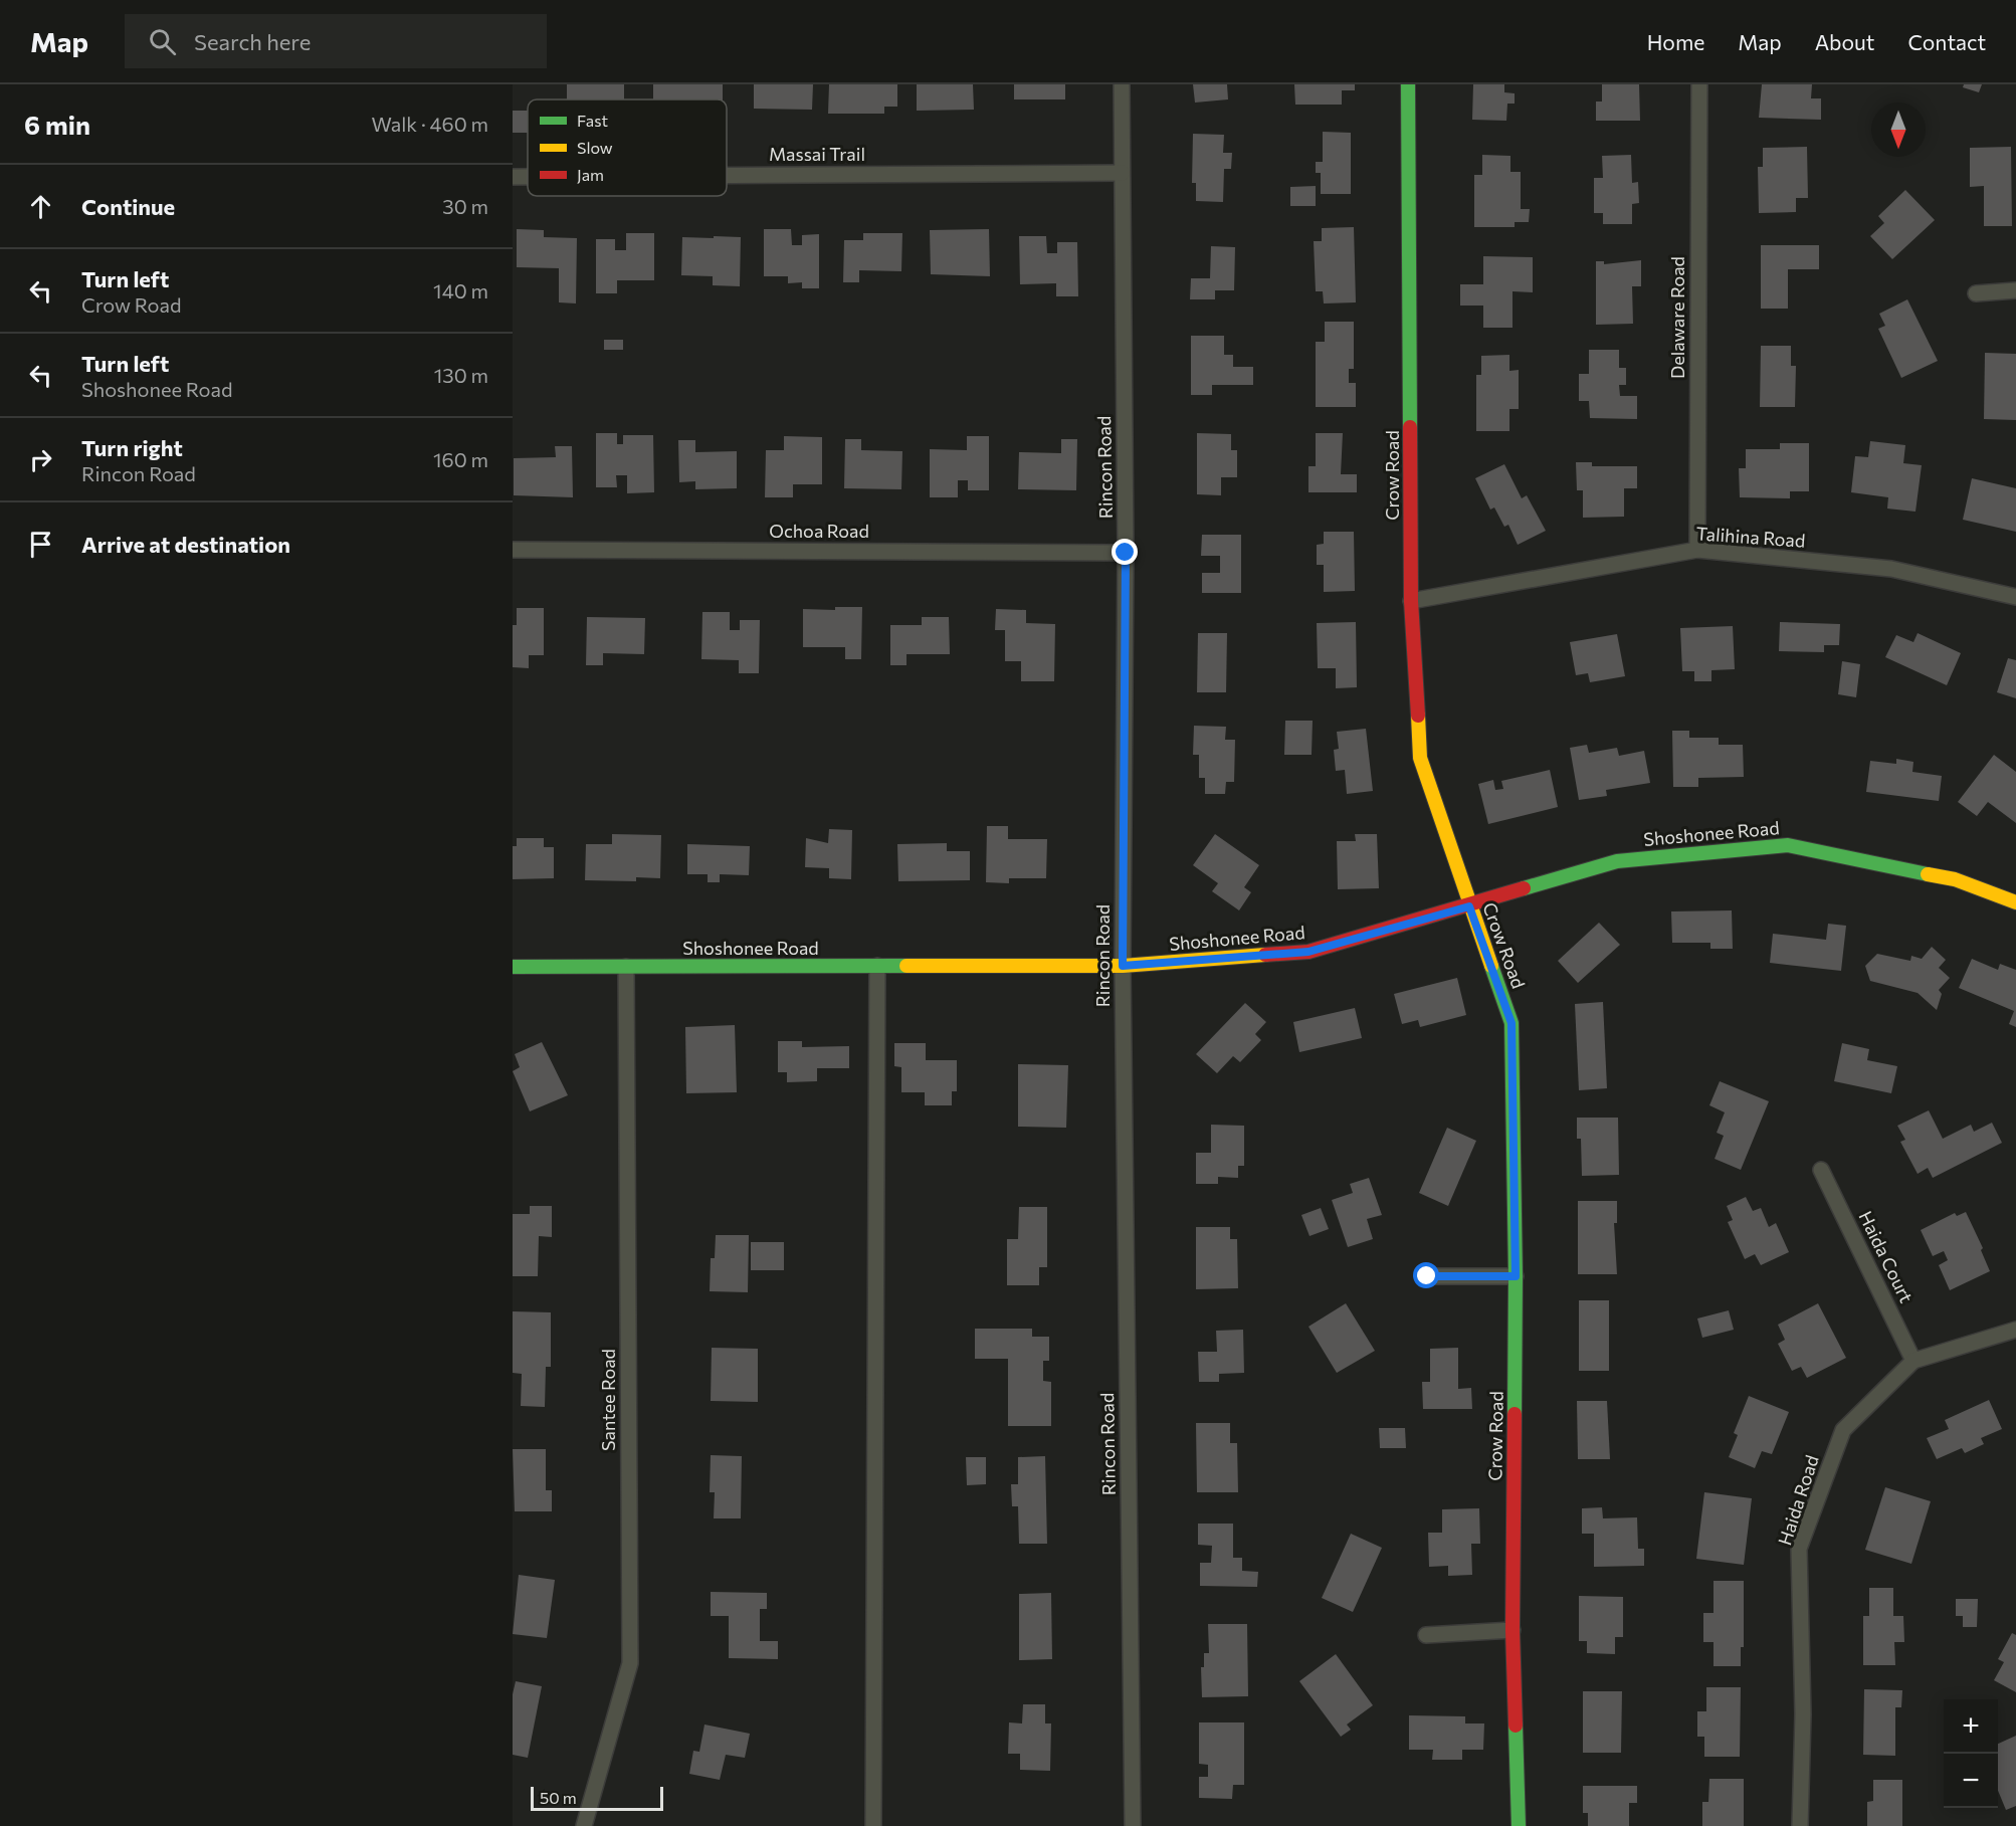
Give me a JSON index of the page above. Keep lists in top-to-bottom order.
{
  "streets": {
    "street": [
      "Massai Trail",
      "Delaware Road",
      "Rincon Road",
      "Crow Road",
      "Ochoa Road",
      "Talihina Road",
      "Shoshonee Road",
      "Haida Court",
      "Santee Road",
      "Haida Road"
    ]
  },
  "crossings": [
    ["Massai Trail", "Rincon Road"],
    ["Delaware Road", "Talihina Road"],
    ["Rincon Road", "Ochoa Road"],
    ["Rincon Road", "Shoshonee Road"],
    ["Crow Road", "Talihina Road"],
    ["Crow Road", "Shoshonee Road"],
    ["Shoshonee Road", "Santee Road"],
    ["Haida Court", "Haida Road"]
  ],
  "legend": ["Fast", "Slow", "Jam"],
  "scale_bar": "50 m",
  "north": "bottom",
  "page": {
    "header": "Map",
    "search": "Search here",
    "nav": [
      "Home",
      "Map",
      "About",
      "Contact"
    ],
    "heading": ["6 min", "Walk · 460 m"],
    "list": [
      ["Continue", "30 m"],
      ["Turn left", "Crow Road", "140 m"],
      ["Turn left", "Shoshonee Road", "130 m"],
      ["Turn right", "Rincon Road", "160 m"],
      "Arrive at destination"
    ],
    "map_buttons": ["+", "−"],
    "scale": "50 m"
  }
}
